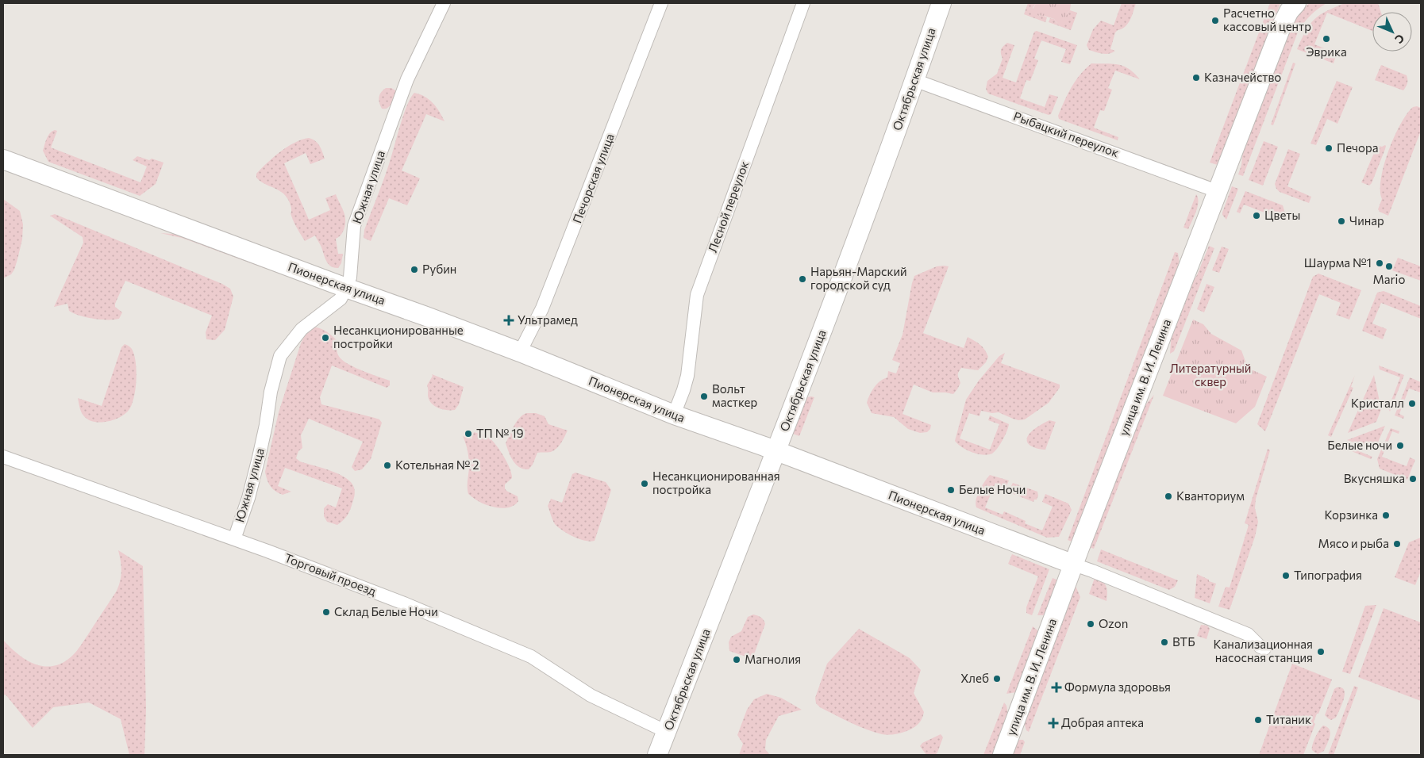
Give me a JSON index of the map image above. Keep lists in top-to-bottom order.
{
  "streets": {
    "main road": ["Октябрьская улица", "Пионерская улица", "улица им. В. И. Ленина"],
    "street": [
      "Рыбацкий переулок",
      "Печорская улица",
      "Южная улица",
      "Лесной переулок",
      "Торговый проезд"
    ]
  },
  "crossings": [
    ["Октябрьская улица", "Рыбацкий переулок"],
    ["Октябрьская улица", "Пионерская улица"],
    ["Октябрьская улица", "Торговый проезд"],
    ["Рыбацкий переулок", "улица им. В. И. Ленина"],
    ["Печорская улица", "Пионерская улица"],
    ["Южная улица", "Пионерская улица"],
    ["Южная улица", "Торговый проезд"],
    ["Лесной переулок", "Пионерская улица"],
    ["Пионерская улица", "улица им. В. И. Ленина"]
  ],
  "parks": ["Литературный сквер"],
  "places": {
    "other": [
      "Расчетно кассовый центр",
      "Эврика",
      "Казначейство",
      "Печора",
      "Цветы",
      "Чинар",
      "Шаурма №1",
      "Mario",
      "Рубин",
      "Нарьян-Марский городской суд",
      "Несанкционированные постройки",
      "Вольт масткер",
      "Кристалл",
      "ТП № 19",
      "Белые ночи",
      "Котельная № 2",
      "Вкусняшка",
      "Несанкционированная постройка",
      "Белые Ночи",
      "Кванториум",
      "Корзинка",
      "Мясо и рыба",
      "Типография",
      "Склад Белые Ночи",
      "Ozon",
      "ВТБ",
      "Канализационная насосная станция",
      "Магнолия",
      "Хлеб",
      "Титаник"
    ],
    "health": ["Ультрамед", "Формула здоровья", "Добрая аптека"]
  },
  "north": "bottom right"
}
